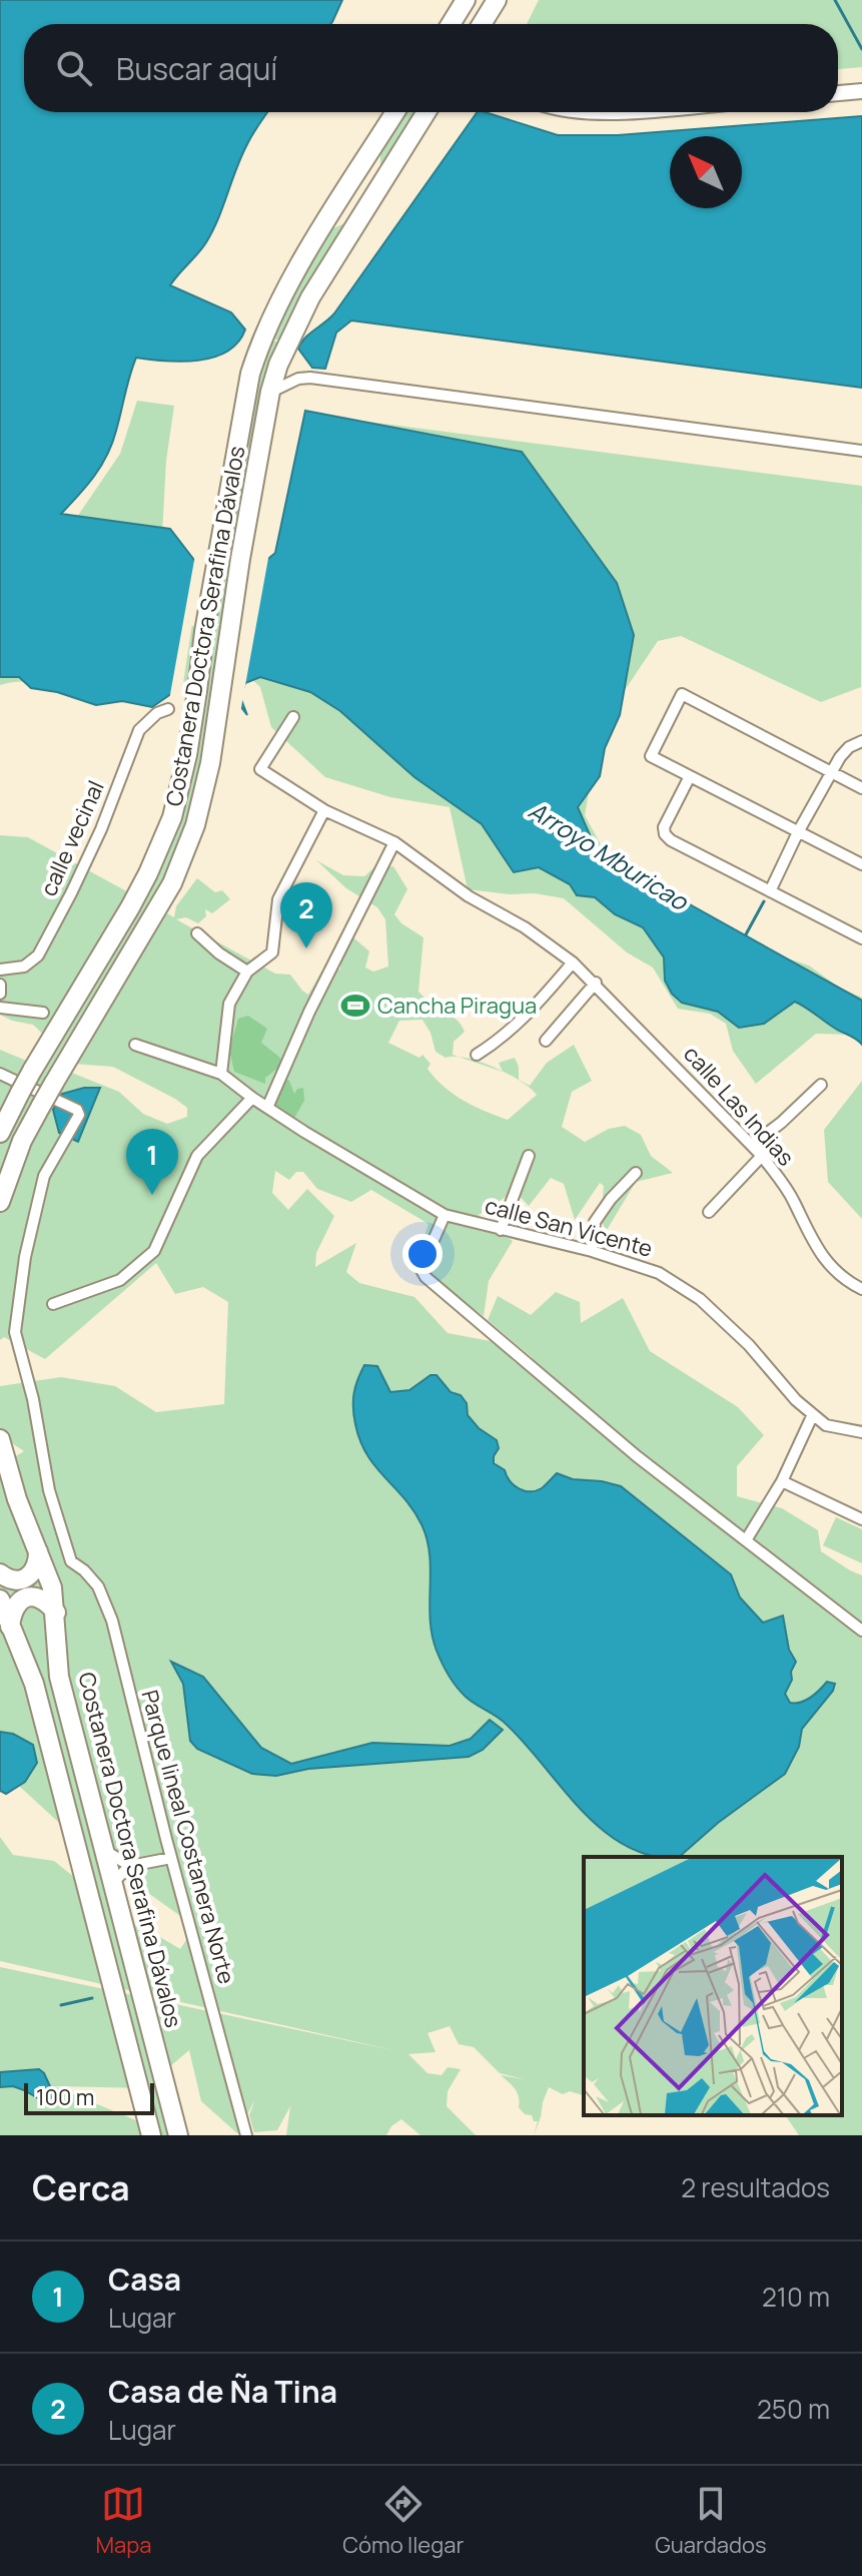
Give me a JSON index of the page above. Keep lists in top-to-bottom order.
{
  "streets": {
    "highway": ["Costanera Doctora Serafina Dávalos"],
    "street": [
      "calle vecinal",
      "calle Las Indias",
      "calle San Vicente",
      "Parque lineal Costanera Norte"
    ]
  },
  "water": ["Arroyo Mburicao"],
  "places": {
    "sports": ["Cancha Piragua"]
  },
  "scale_bar": "100 m",
  "north": "top left",
  "page": {
    "search": "Buscar aquí",
    "pins": ["2", "1"],
    "scale": "100 m",
    "heading": ["Cerca", "2 resultados"],
    "list": [
      {
        "mark": "1",
        "name": "Casa",
        "note": "Lugar",
        "value": "210 m"
      },
      {
        "mark": "2",
        "name": "Casa de Ña Tina",
        "note": "Lugar",
        "value": "250 m"
      }
    ],
    "nav": ["Mapa", "Cómo llegar", "Guardados"]
  }
}
